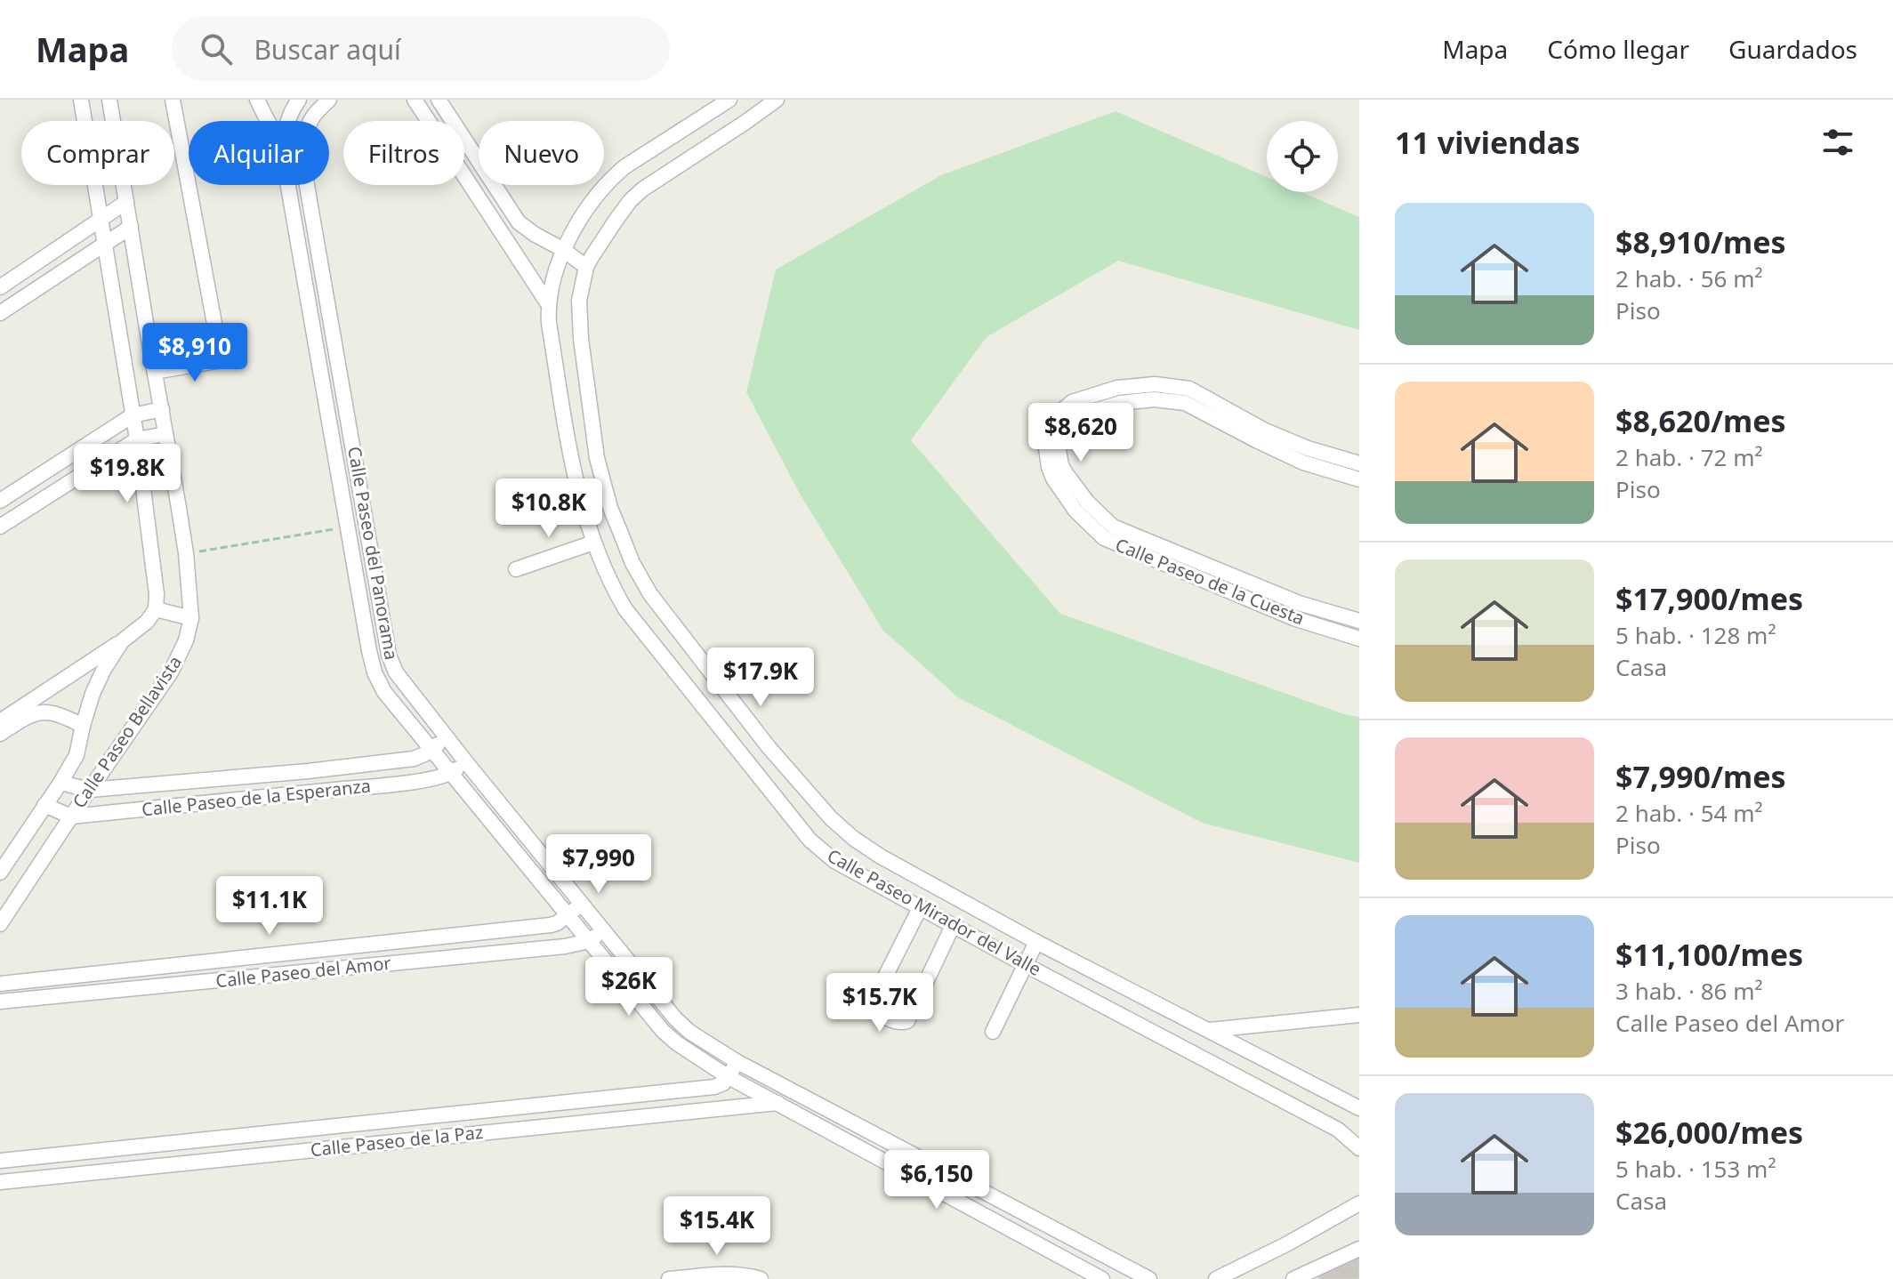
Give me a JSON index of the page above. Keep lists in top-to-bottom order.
{
  "streets": {
    "street": [
      "Calle Paseo del Panorama",
      "Calle Paseo de la Cuesta",
      "Calle Paseo Bellavista",
      "Calle Paseo de la Esperanza",
      "Calle Paseo Mirador del Valle",
      "Calle Paseo del Amor",
      "Calle Paseo de la Paz"
    ]
  },
  "crossings": [
    ["Calle Paseo del Panorama", "Calle Paseo de la Esperanza"],
    ["Calle Paseo del Panorama", "Calle Paseo del Amor"],
    ["Calle Paseo del Panorama", "Calle Paseo de la Paz"],
    ["Calle Paseo Bellavista", "Calle Paseo de la Esperanza"]
  ],
  "page": {
    "header": "Mapa",
    "search": "Buscar aquí",
    "nav": ["Mapa", "Cómo llegar", "Guardados"],
    "heading": "11 viviendas",
    "chip": [
      "Comprar",
      "Alquilar",
      "Filtros",
      "Nuevo"
    ],
    "list": [
      {
        "name": "$8,910/mes",
        "note": "2 hab. · 56 m² · Piso"
      },
      {
        "name": "$8,620/mes",
        "note": "2 hab. · 72 m² · Piso"
      },
      {
        "name": "$17,900/mes",
        "note": "5 hab. · 128 m² · Casa"
      },
      {
        "name": "$7,990/mes",
        "note": "2 hab. · 54 m² · Piso"
      },
      {
        "name": "$11,100/mes",
        "note": "3 hab. · 86 m² · Calle Paseo del Amor"
      },
      {
        "name": "$26,000/mes",
        "note": "5 hab. · 153 m² · Casa"
      }
    ],
    "price": [
      "$8,910",
      "$8,620",
      "$19.8K",
      "$10.8K",
      "$17.9K",
      "$7,990",
      "$11.1K",
      "$26K",
      "$15.7K",
      "$6,150",
      "$15.4K"
    ]
  }
}
